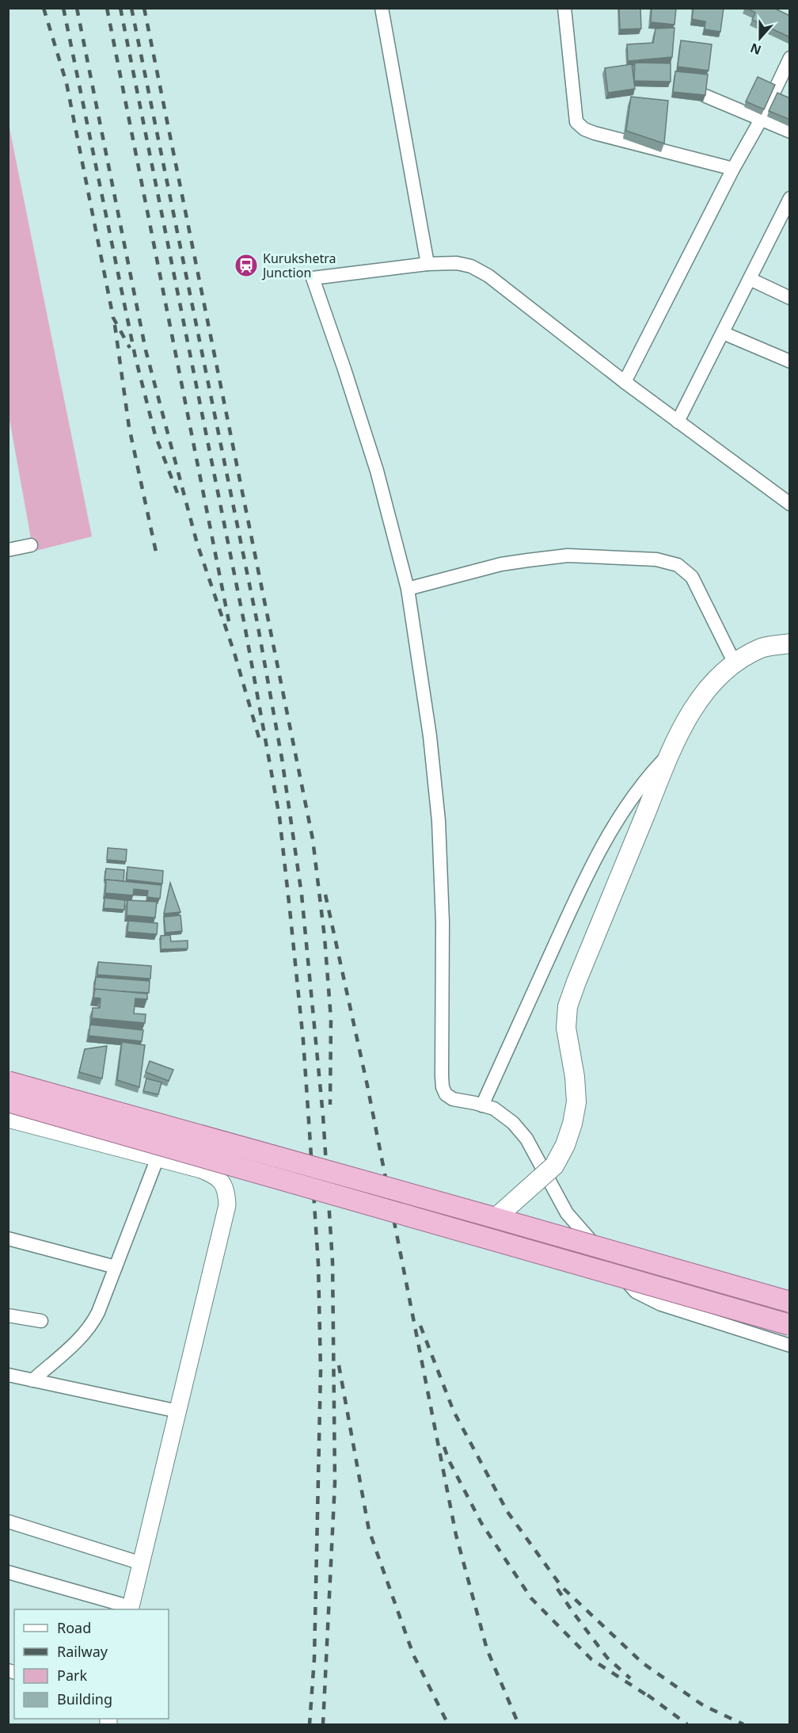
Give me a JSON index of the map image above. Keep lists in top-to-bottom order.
{
  "places": {
    "station": ["Kurukshetra Junction"]
  },
  "legend": [
    "Road",
    "Railway",
    "Park",
    "Building"
  ],
  "north": "bottom"
}
